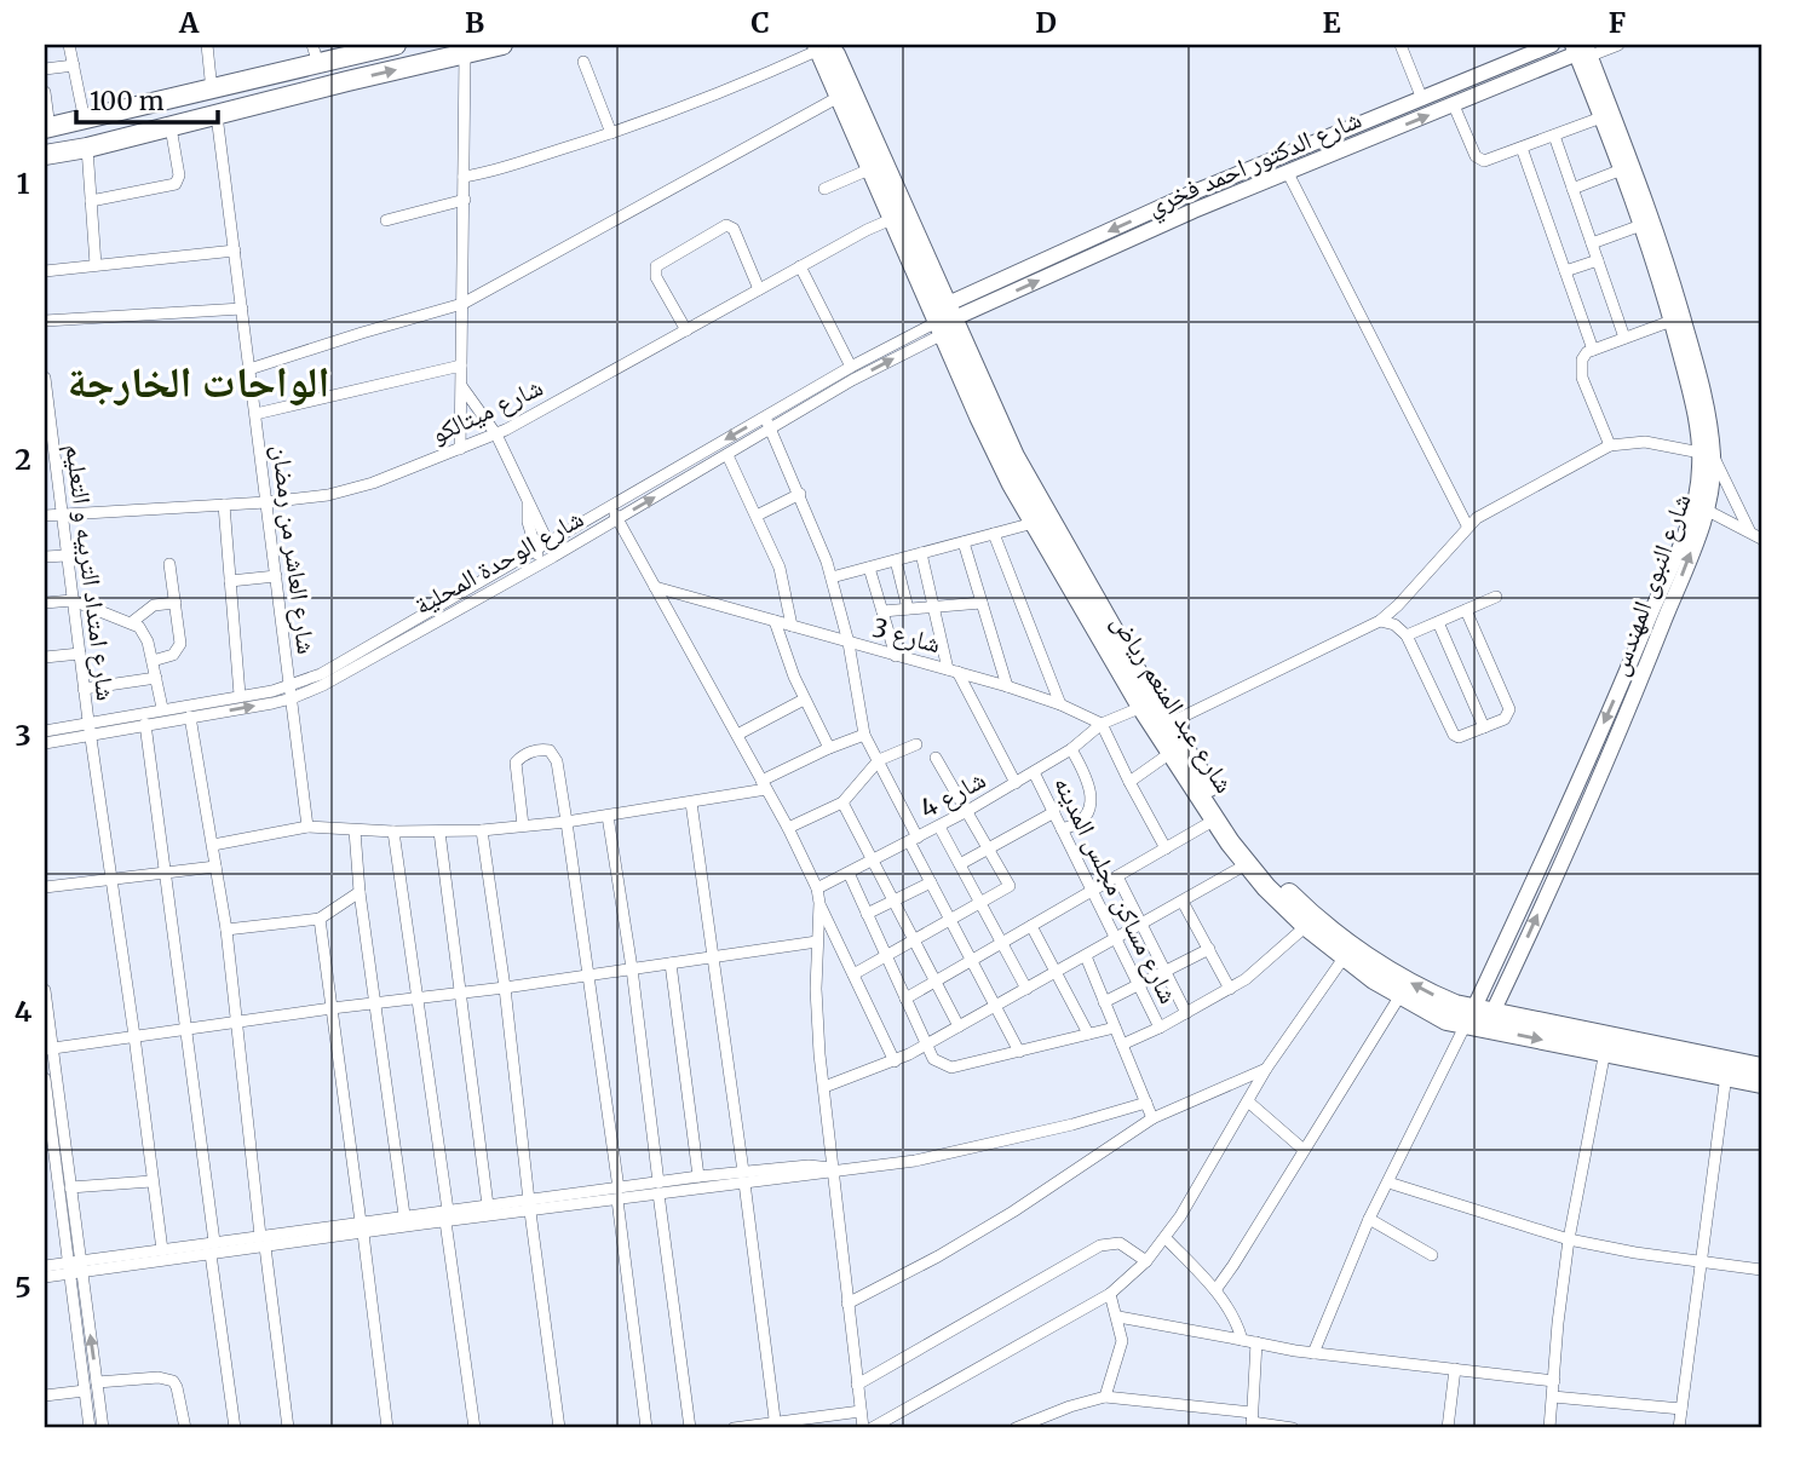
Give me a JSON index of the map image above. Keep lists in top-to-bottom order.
{
  "streets": {
    "highway": ["شارع عبد المنعم رياض"],
    "street": [
      "شارع الدكتور احمد فخري",
      "شارع ميتالكو",
      "شارع العاشر من رمضان",
      "شارع الوحدة المحلية",
      "شارع امتداد التربيه و التعليم",
      "شارع النبوى المهندس",
      "شارع 3",
      "شارع 4",
      "شارع مساكن مجلس المدينه"
    ]
  },
  "crossings": [
    ["شارع الدكتور احمد فخري", "شارع الوحدة المحلية"],
    ["شارع الدكتور احمد فخري", "شارع النبوى المهندس"],
    ["شارع الدكتور احمد فخري", "شارع عبد المنعم رياض"],
    ["شارع ميتالكو", "شارع العاشر من رمضان"],
    ["شارع ميتالكو", "شارع امتداد التربيه و التعليم"],
    ["شارع ميتالكو", "شارع عبد المنعم رياض"],
    ["شارع العاشر من رمضان", "شارع الوحدة المحلية"],
    ["شارع الوحدة المحلية", "شارع امتداد التربيه و التعليم"],
    ["شارع الوحدة المحلية", "شارع عبد المنعم رياض"],
    ["شارع النبوى المهندس", "شارع عبد المنعم رياض"],
    ["شارع 3", "شارع 4"],
    ["شارع 4", "شارع مساكن مجلس المدينه"]
  ],
  "districts": ["الواحات الخارجة"],
  "scale_bar": "100 m",
  "grid": {
    "columns": [
      "A",
      "B",
      "C",
      "D",
      "E",
      "F"
    ],
    "rows": [
      "1",
      "2",
      "3",
      "4",
      "5"
    ]
  }
}
